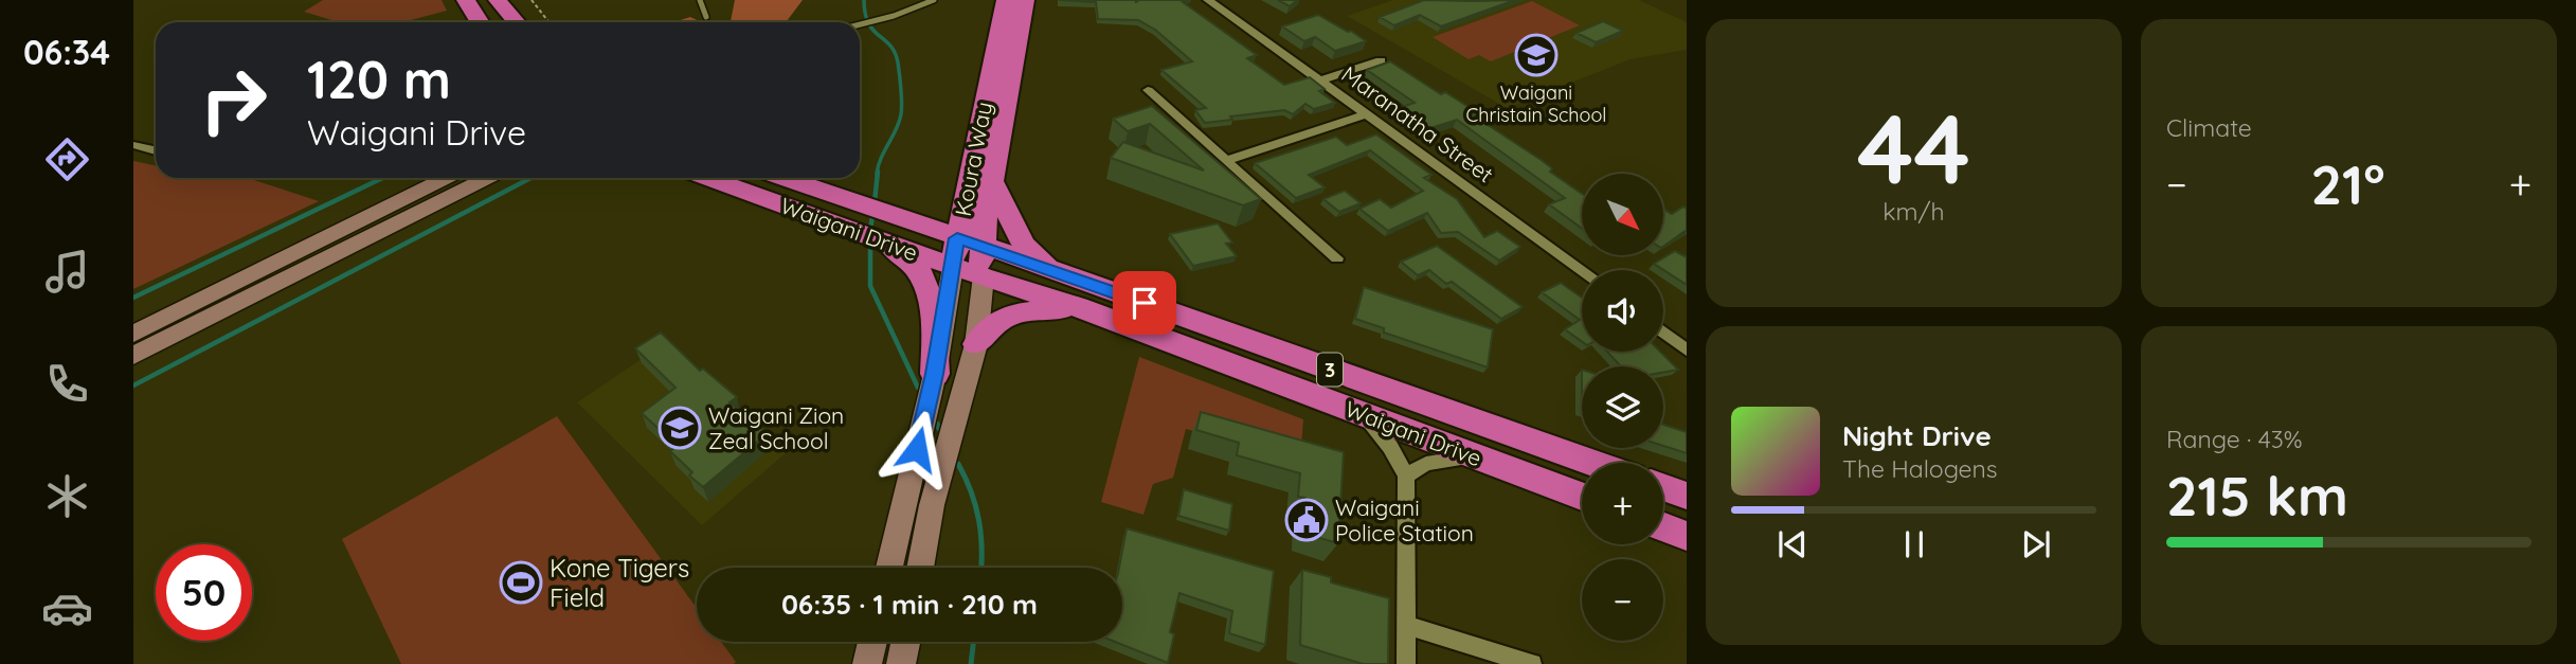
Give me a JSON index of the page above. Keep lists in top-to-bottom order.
{
  "streets": {
    "highway": ["Koura Way", "Waigani Drive", "3"],
    "street": ["Maranatha Street"]
  },
  "crossings": [
    ["Koura Way", "Waigani Drive"]
  ],
  "places": {
    "school or university": ["Waigani Christain School", "Waigani Zion Zeal School"],
    "public building": ["Waigani Police Station"],
    "sports": ["Kone Tigers Field"]
  },
  "north": "bottom right",
  "page": {
    "tabs": "06:34",
    "tile": [
      ["44", "km/h"],
      "Climate",
      ["Range · 43%", "215 km"]
    ],
    "turn": ["120 m", "Waigani Drive"],
    "heat": ["−", "21°", "+"],
    "map_buttons": ["+", "−"],
    "song": ["Night Drive", "The Halogens"],
    "limit": "50",
    "trip": "06:35 · 1 min · 210 m"
  }
}
